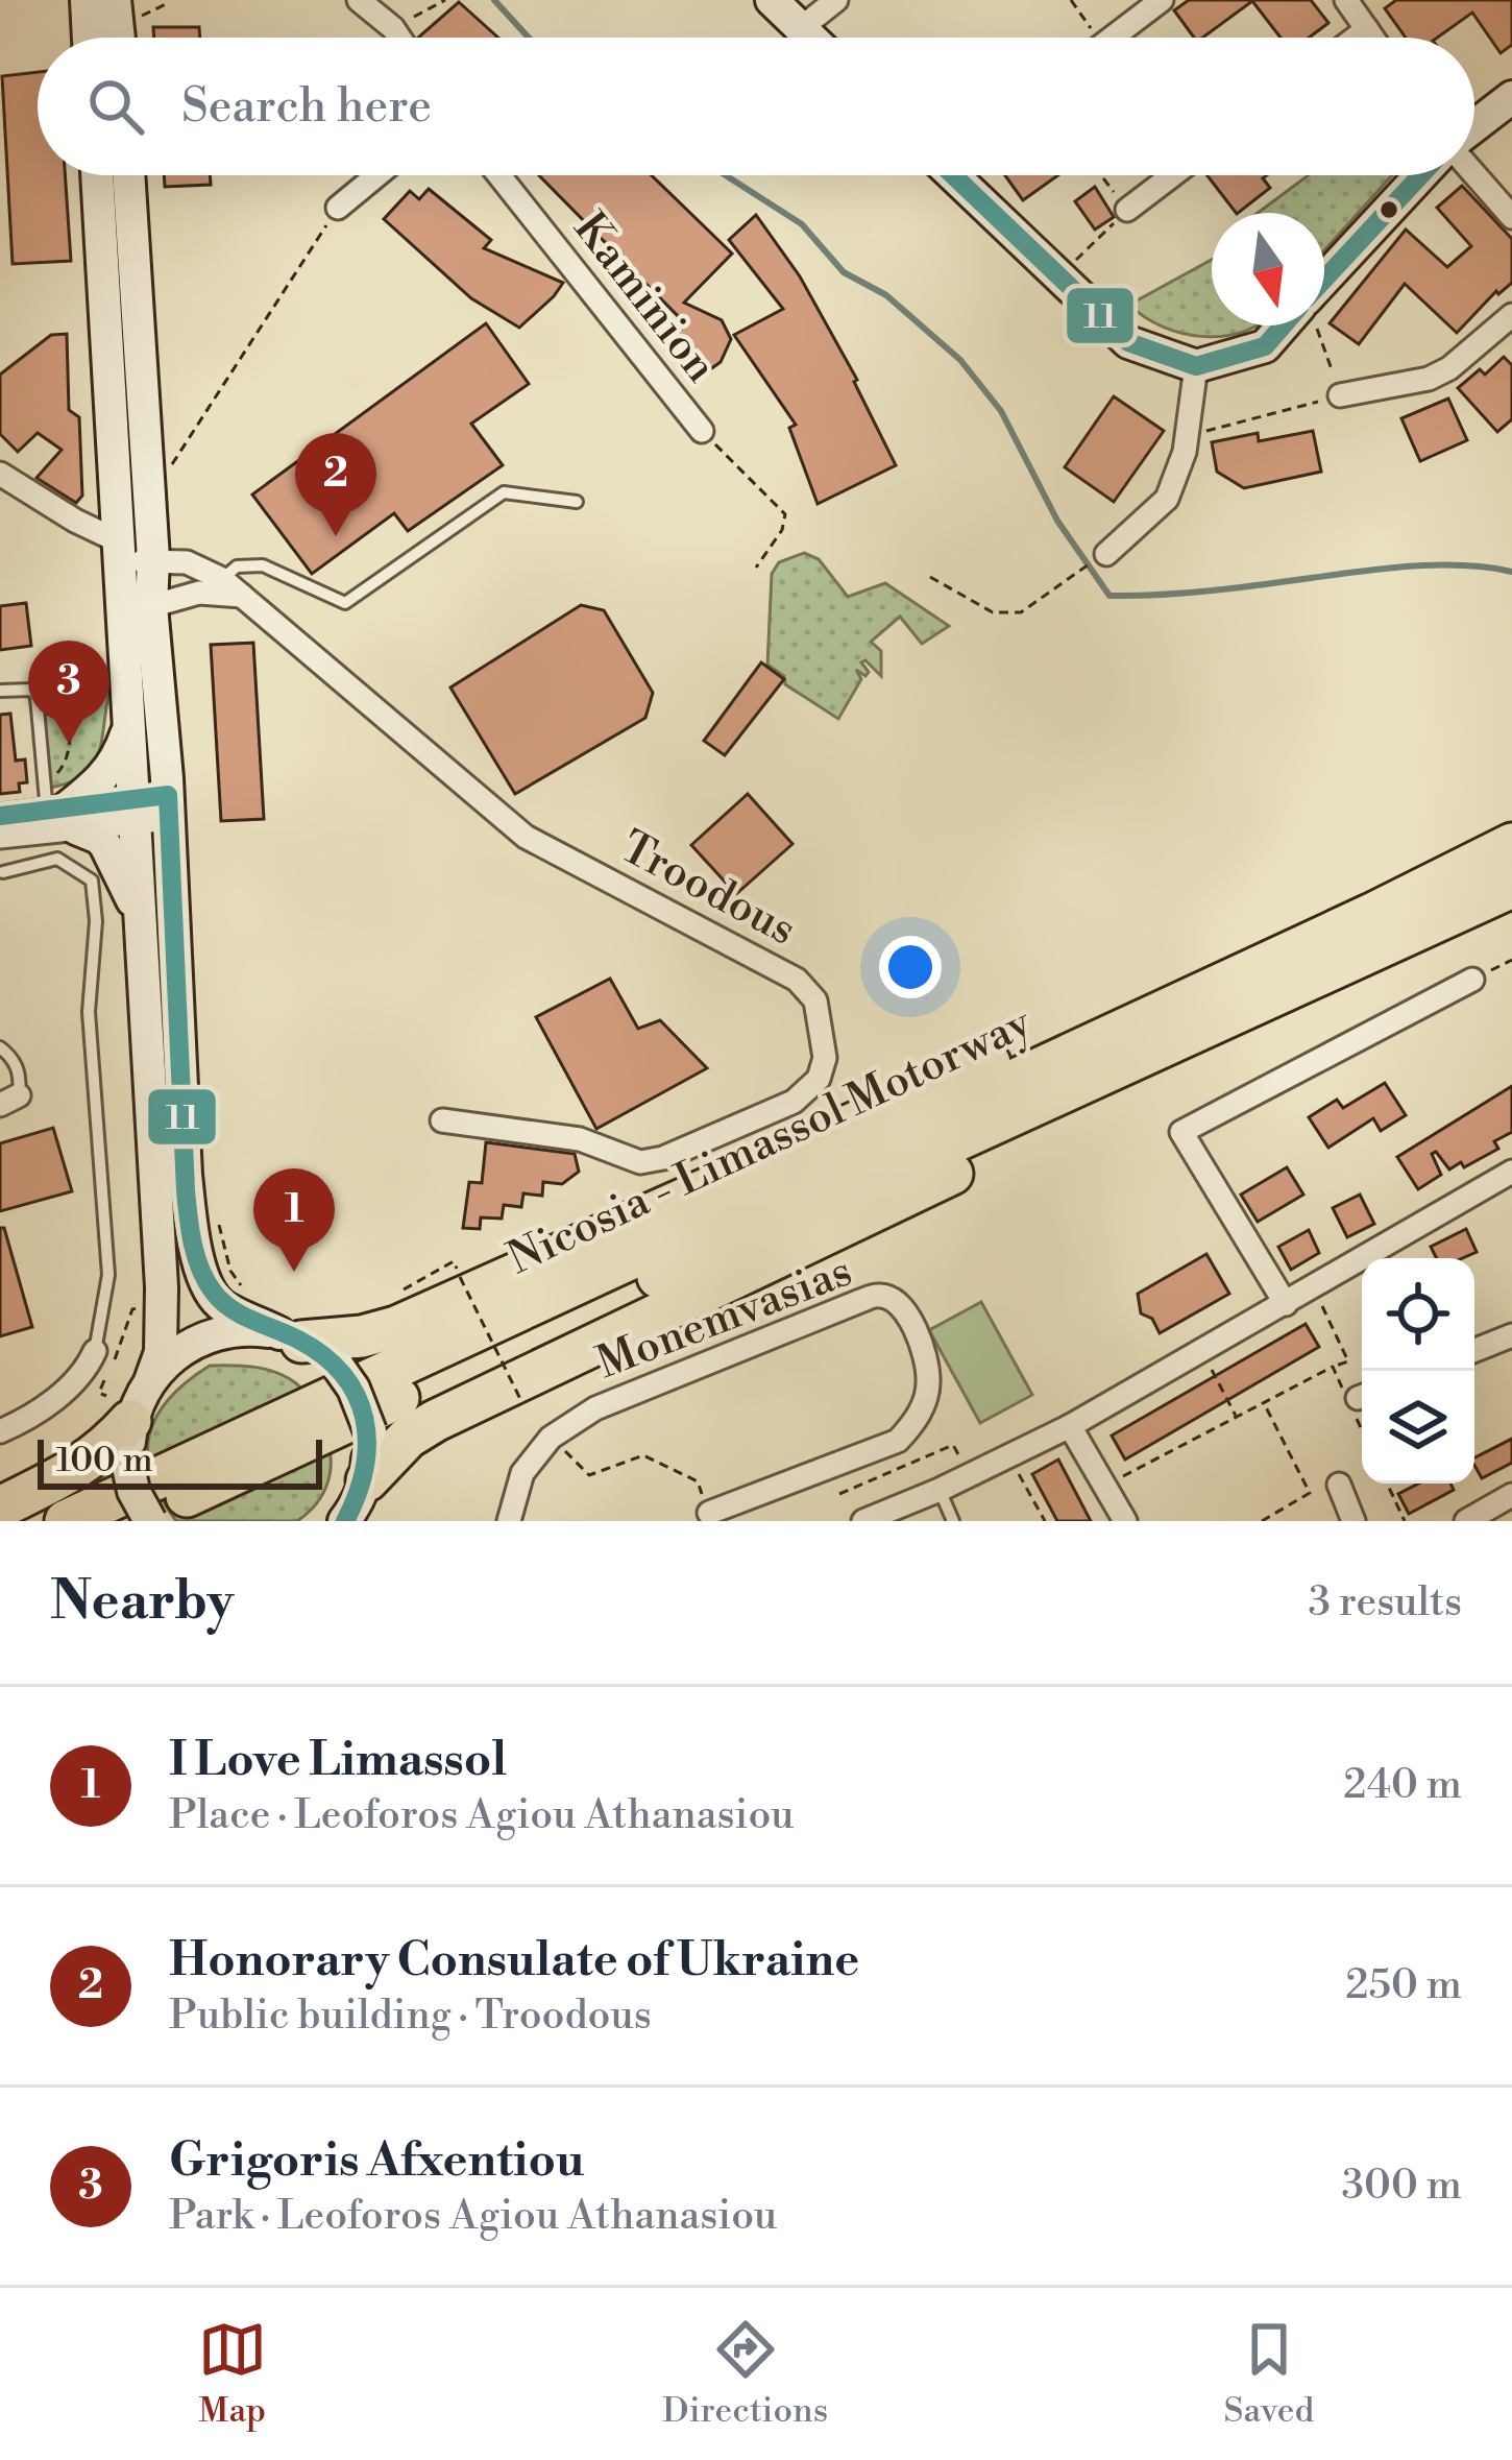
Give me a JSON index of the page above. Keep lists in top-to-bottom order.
{
  "streets": {
    "highway": ["Nicosia - Limassol Motorway"],
    "street": ["Kaminion", "Troodous", "Monemvasias"]
  },
  "lines": ["transit line 11"],
  "scale_bar": "100 m",
  "north": "bottom",
  "page": {
    "search": "Search here",
    "pins": ["2", "3", "1"],
    "scale": "100 m",
    "heading": ["Nearby", "3 results"],
    "list": [
      {
        "mark": "1",
        "name": "I Love Limassol",
        "note": "Place · Leoforos Agiou Athanasiou",
        "value": "240 m"
      },
      {
        "mark": "2",
        "name": "Honorary Consulate of Ukraine",
        "note": "Public building · Troodous",
        "value": "250 m"
      },
      {
        "mark": "3",
        "name": "Grigoris Afxentiou",
        "note": "Park · Leoforos Agiou Athanasiou",
        "value": "300 m"
      }
    ],
    "nav": ["Map", "Directions", "Saved"]
  }
}
